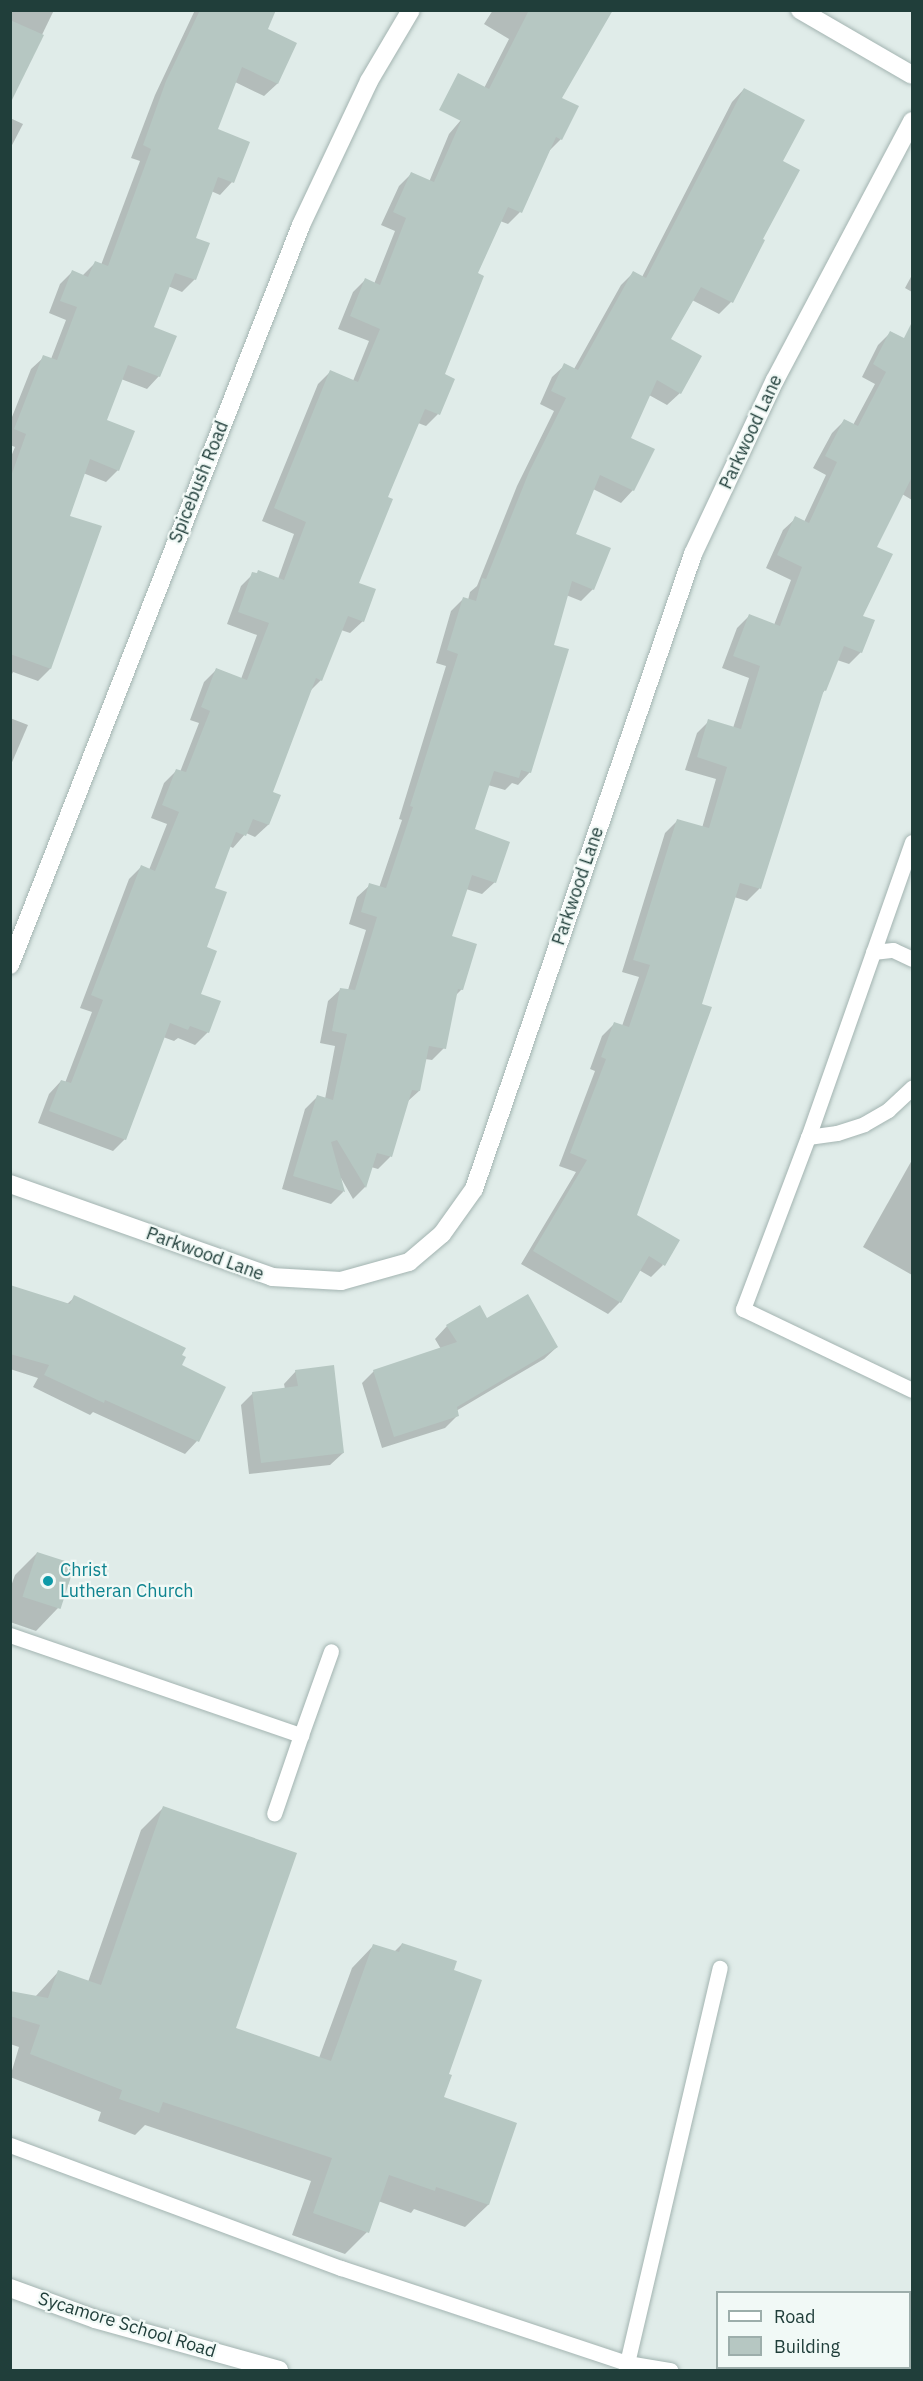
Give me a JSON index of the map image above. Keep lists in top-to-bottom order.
{
  "streets": {
    "street": ["Parkwood Lane", "Spicebush Road", "Sycamore School Road"]
  },
  "places": ["Christ Lutheran Church"],
  "legend": ["Road", "Building"]
}
